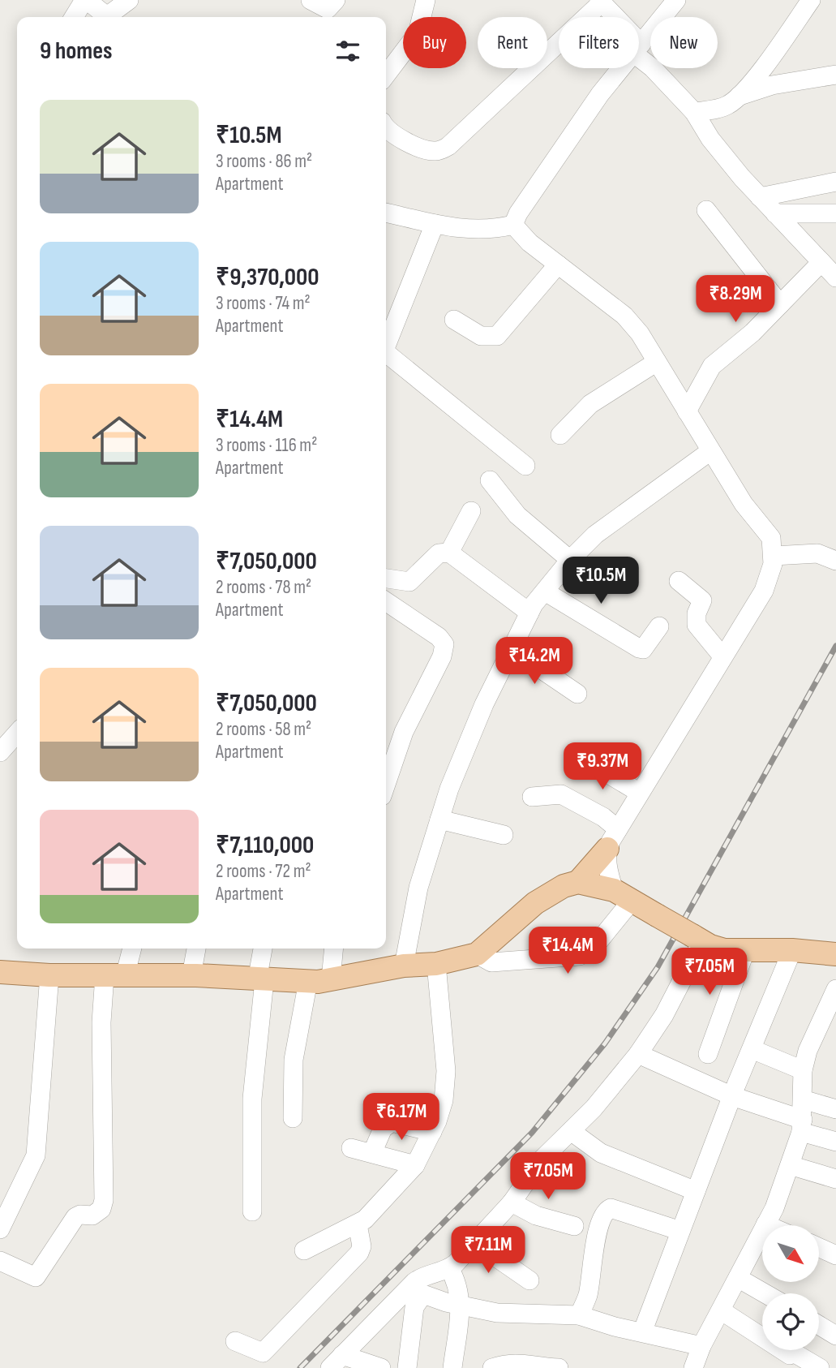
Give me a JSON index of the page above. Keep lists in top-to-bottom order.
{
  "north": "bottom right",
  "page": {
    "chip": [
      "Buy",
      "Rent",
      "Filters",
      "New"
    ],
    "heading": "9 homes",
    "list": [
      {
        "name": "₹10.5M",
        "note": "3 rooms · 86 m² · Apartment"
      },
      {
        "name": "₹9,370,000",
        "note": "3 rooms · 74 m² · Apartment"
      },
      {
        "name": "₹14.4M",
        "note": "3 rooms · 116 m² · Apartment"
      },
      {
        "name": "₹7,050,000",
        "note": "2 rooms · 78 m² · Apartment"
      },
      {
        "name": "₹7,050,000",
        "note": "2 rooms · 58 m² · Apartment"
      },
      {
        "name": "₹7,110,000",
        "note": "2 rooms · 72 m² · Apartment"
      }
    ],
    "price": [
      "₹8.29M",
      "₹10.5M",
      "₹14.2M",
      "₹9.37M",
      "₹14.4M",
      "₹7.05M",
      "₹6.17M",
      "₹7.05M",
      "₹7.11M"
    ]
  }
}
